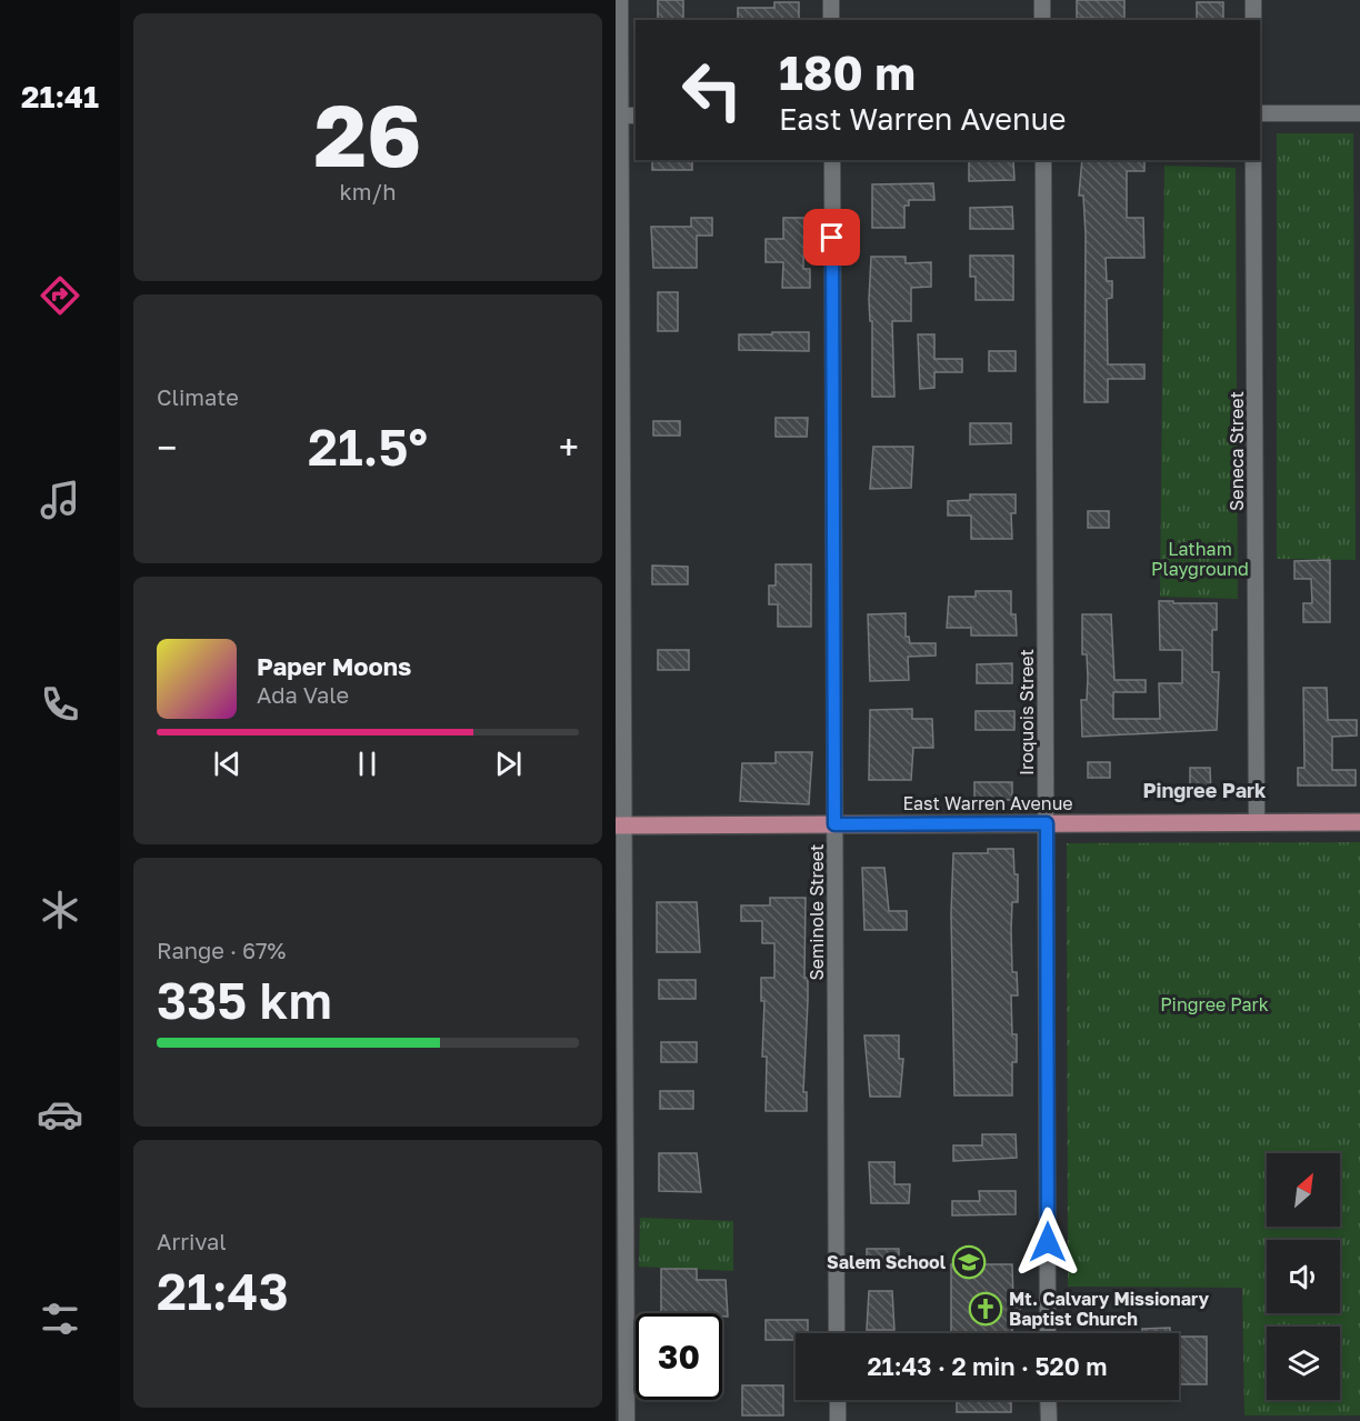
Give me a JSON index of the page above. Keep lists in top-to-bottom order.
{
  "streets": {
    "main road": ["East Warren Avenue"],
    "street": ["Seneca Street", "Iroquois Street", "Seminole Street"]
  },
  "crossings": [
    ["Seneca Street", "East Warren Avenue"],
    ["Iroquois Street", "East Warren Avenue"],
    ["East Warren Avenue", "Seminole Street"]
  ],
  "districts": ["Pingree Park"],
  "parks": ["Latham Playground", "Pingree Park"],
  "places": {
    "school or university": ["Salem School"],
    "church": ["Mt. Calvary Missionary Baptist Church"]
  },
  "north": "top right",
  "page": {
    "tabs": "21:41",
    "tile": [
      ["26", "km/h"],
      "Climate",
      ["Range · 67%", "335 km"],
      ["Arrival", "21:43"]
    ],
    "turn": ["180 m", "East Warren Avenue"],
    "heat": ["−", "21.5°", "+"],
    "song": ["Paper Moons", "Ada Vale"],
    "limit": "30",
    "trip": "21:43 · 2 min · 520 m"
  }
}
